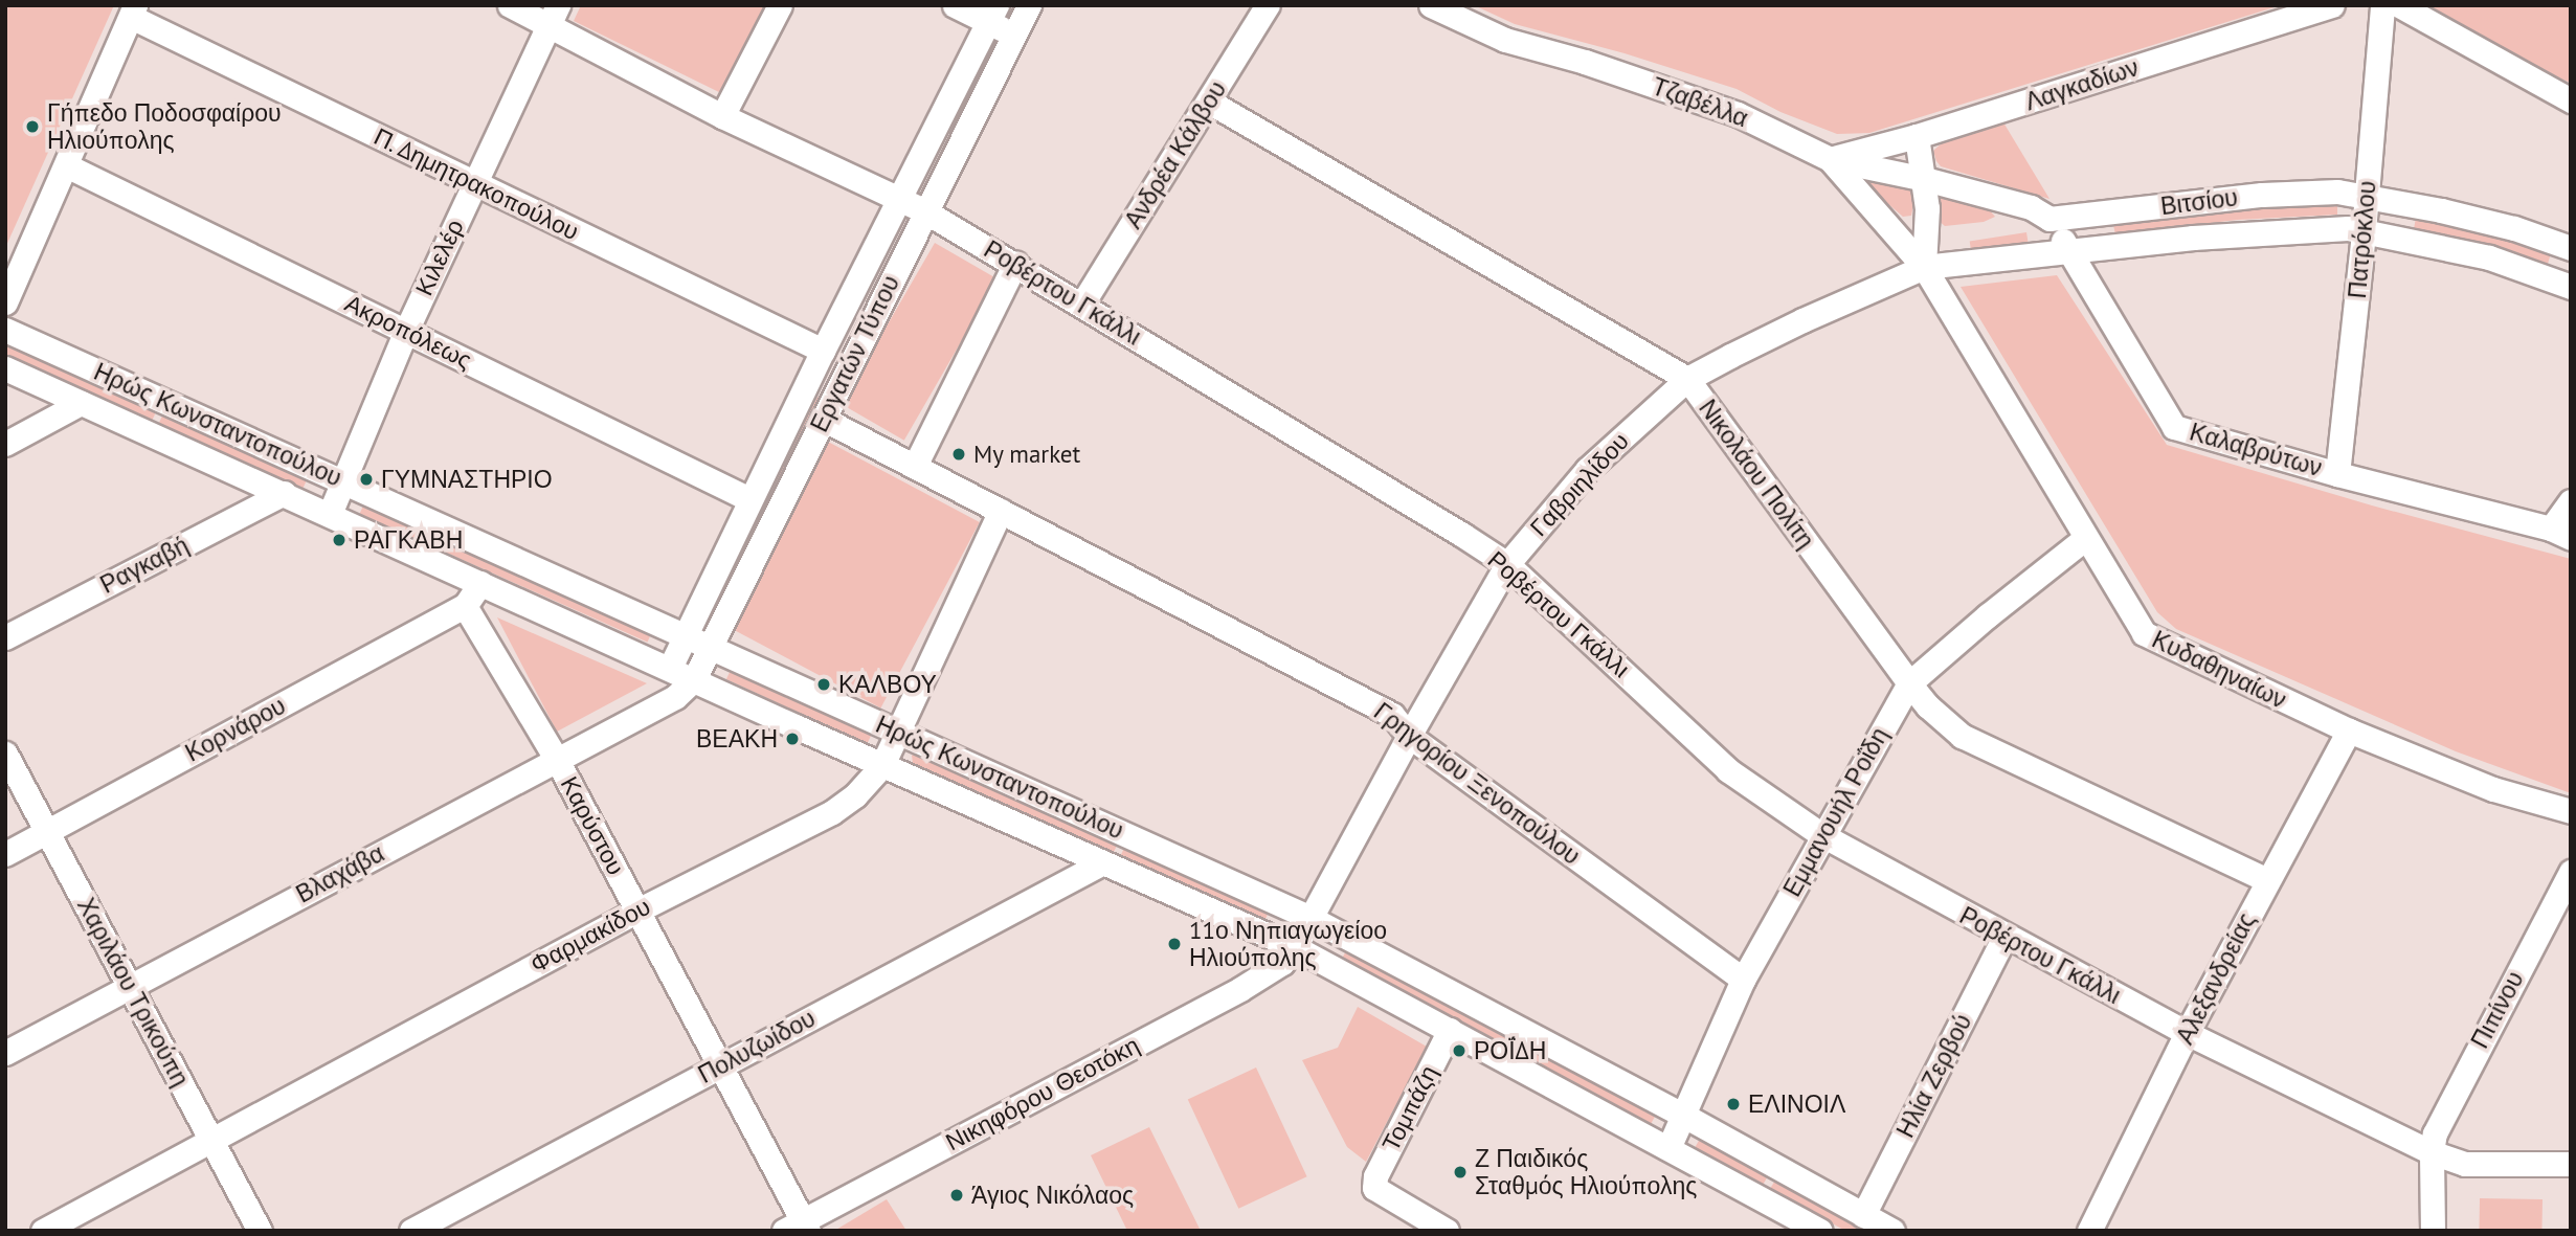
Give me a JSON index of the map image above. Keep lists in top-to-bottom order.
{
  "streets": {
    "street": [
      "Λαγκαδίων",
      "Τζαβέλλα",
      "Ανδρέα Κάλβου",
      "Π. Δημητρακοπούλου",
      "Βιτσίου",
      "Πατρόκλου",
      "Κιλελέρ",
      "Ροβέρτου Γκάλλι",
      "Ακροπόλεως",
      "Εργατών Τύπου",
      "Ηρώς Κωνσταντοπούλου",
      "Καλαβρύτων",
      "Νικολάου Πολίτη",
      "Γαβριηλίδου",
      "Ραγκαβή",
      "Κυδαθηναίων",
      "Κορνάρου",
      "Γρηγορίου Ξενοπούλου",
      "Εμμανουήλ Ροΐδη",
      "Καρύστου",
      "Βλαχάβα",
      "Φαρμακίδου",
      "Αλεξανδρείας",
      "Χαριλάου Τρικούπη",
      "Πιπίνου",
      "Πολυζωίδου",
      "Ηλία Ζερβού",
      "Νικηφόρου Θεοτόκη",
      "Τομπάζη"
    ]
  },
  "crossings": [
    ["Λαγκαδίων", "Τζαβέλλα"],
    ["Τζαβέλλα", "Βιτσίου"],
    ["Τζαβέλλα", "Γαβριηλίδου"],
    ["Τζαβέλλα", "Κυδαθηναίων"],
    ["Ανδρέα Κάλβου", "Ροβέρτου Γκάλλι"],
    ["Ανδρέα Κάλβου", "Νικολάου Πολίτη"],
    ["Π. Δημητρακοπούλου", "Κιλελέρ"],
    ["Π. Δημητρακοπούλου", "Εργατών Τύπου"],
    ["Βιτσίου", "Πατρόκλου"],
    ["Βιτσίου", "Καλαβρύτων"],
    ["Βιτσίου", "Γαβριηλίδου"],
    ["Βιτσίου", "Κυδαθηναίων"],
    ["Πατρόκλου", "Καλαβρύτων"],
    ["Κιλελέρ", "Ροβέρτου Γκάλλι"],
    ["Κιλελέρ", "Ακροπόλεως"],
    ["Κιλελέρ", "Ηρώς Κωνσταντοπούλου"],
    ["Ροβέρτου Γκάλλι", "Εργατών Τύπου"],
    ["Ροβέρτου Γκάλλι", "Γαβριηλίδου"],
    ["Ροβέρτου Γκάλλι", "Εμμανουήλ Ροΐδη"],
    ["Ροβέρτου Γκάλλι", "Αλεξανδρείας"],
    ["Ροβέρτου Γκάλλι", "Πιπίνου"],
    ["Ροβέρτου Γκάλλι", "Ηλία Ζερβού"],
    ["Ακροπόλεως", "Εργατών Τύπου"],
    ["Εργατών Τύπου", "Ηρώς Κωνσταντοπούλου"],
    ["Εργατών Τύπου", "Γρηγορίου Ξενοπούλου"],
    ["Εργατών Τύπου", "Βλαχάβα"],
    ["Ηρώς Κωνσταντοπούλου", "Γαβριηλίδου"],
    ["Ηρώς Κωνσταντοπούλου", "Ραγκαβή"],
    ["Ηρώς Κωνσταντοπούλου", "Εμμανουήλ Ροΐδη"],
    ["Ηρώς Κωνσταντοπούλου", "Φαρμακίδου"],
    ["Ηρώς Κωνσταντοπούλου", "Πολυζωίδου"],
    ["Ηρώς Κωνσταντοπούλου", "Ηλία Ζερβού"],
    ["Ηρώς Κωνσταντοπούλου", "Νικηφόρου Θεοτόκη"],
    ["Ηρώς Κωνσταντοπούλου", "Τομπάζη"],
    ["Νικολάου Πολίτη", "Γαβριηλίδου"],
    ["Νικολάου Πολίτη", "Εμμανουήλ Ροΐδη"],
    ["Νικολάου Πολίτη", "Αλεξανδρείας"],
    ["Γαβριηλίδου", "Κυδαθηναίων"],
    ["Γαβριηλίδου", "Γρηγορίου Ξενοπούλου"],
    ["Γαβριηλίδου", "Νικηφόρου Θεοτόκη"],
    ["Κυδαθηναίων", "Εμμανουήλ Ροΐδη"],
    ["Κυδαθηναίων", "Αλεξανδρείας"],
    ["Κορνάρου", "Καρύστου"],
    ["Κορνάρου", "Χαριλάου Τρικούπη"],
    ["Γρηγορίου Ξενοπούλου", "Εμμανουήλ Ροΐδη"],
    ["Γρηγορίου Ξενοπούλου", "Φαρμακίδου"],
    ["Καρύστου", "Βλαχάβα"],
    ["Καρύστου", "Φαρμακίδου"],
    ["Καρύστου", "Πολυζωίδου"],
    ["Καρύστου", "Νικηφόρου Θεοτόκη"],
    ["Βλαχάβα", "Χαριλάου Τρικούπη"],
    ["Φαρμακίδου", "Χαριλάου Τρικούπη"]
  ],
  "places": [
    "Γήπεδο Ποδοσφαίρου Ηλιούπολης",
    "My market",
    "ΓΥΜΝΑΣΤΗΡΙΟ",
    "ΡΑΓΚΑΒΗ",
    "ΚΑΛΒΟΥ",
    "ΒΕΑΚΗ",
    "11ο Νηπιαγωγείοο Ηλιούπολης",
    "ΡΟΪ́ΔΗ",
    "ΕΛΙΝΟΙΛ",
    "Ζ Παιδικός Σταθμός Ηλιούπολης",
    "Άγιος Νικόλαος"
  ]
}
